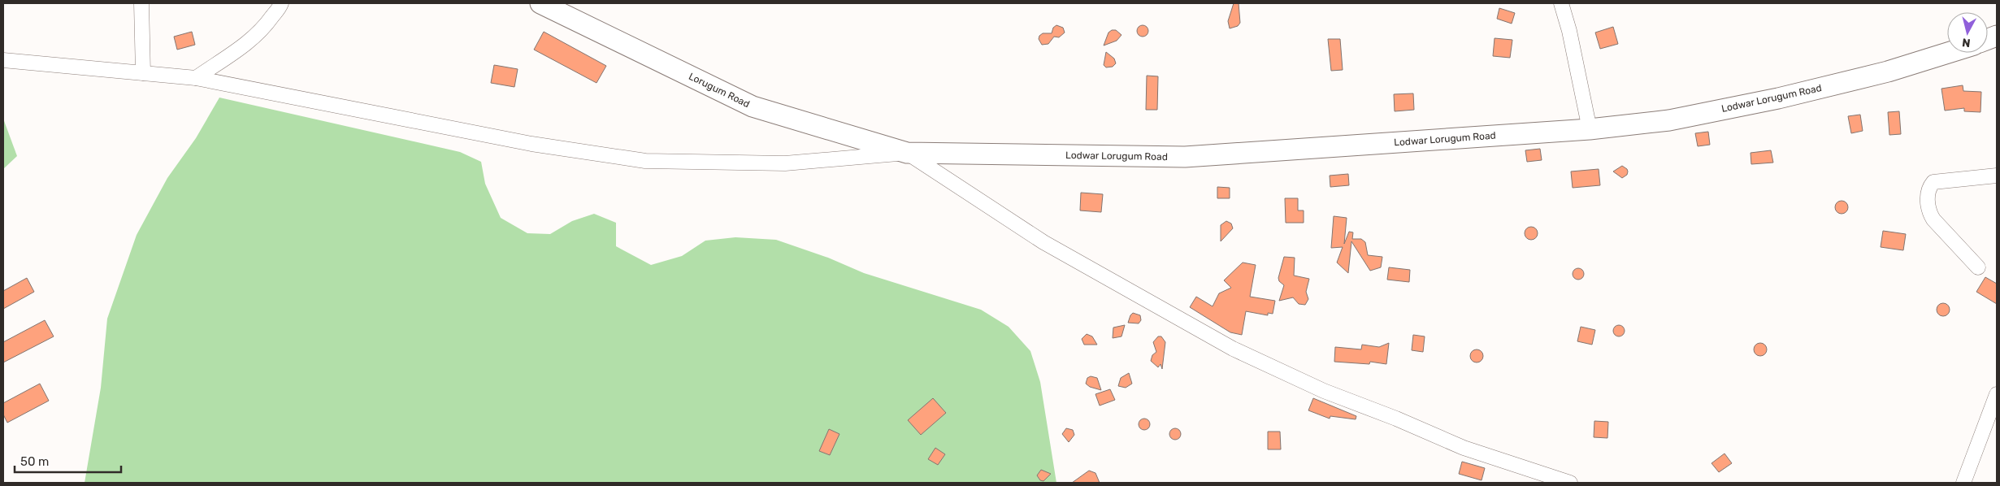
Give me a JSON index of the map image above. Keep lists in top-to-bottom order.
{
  "streets": {
    "main road": ["Lorugum Road", "Lodwar Lorugum Road"]
  },
  "crossings": [
    ["Lorugum Road", "Lodwar Lorugum Road"]
  ],
  "scale_bar": "50 m",
  "north": "bottom"
}
